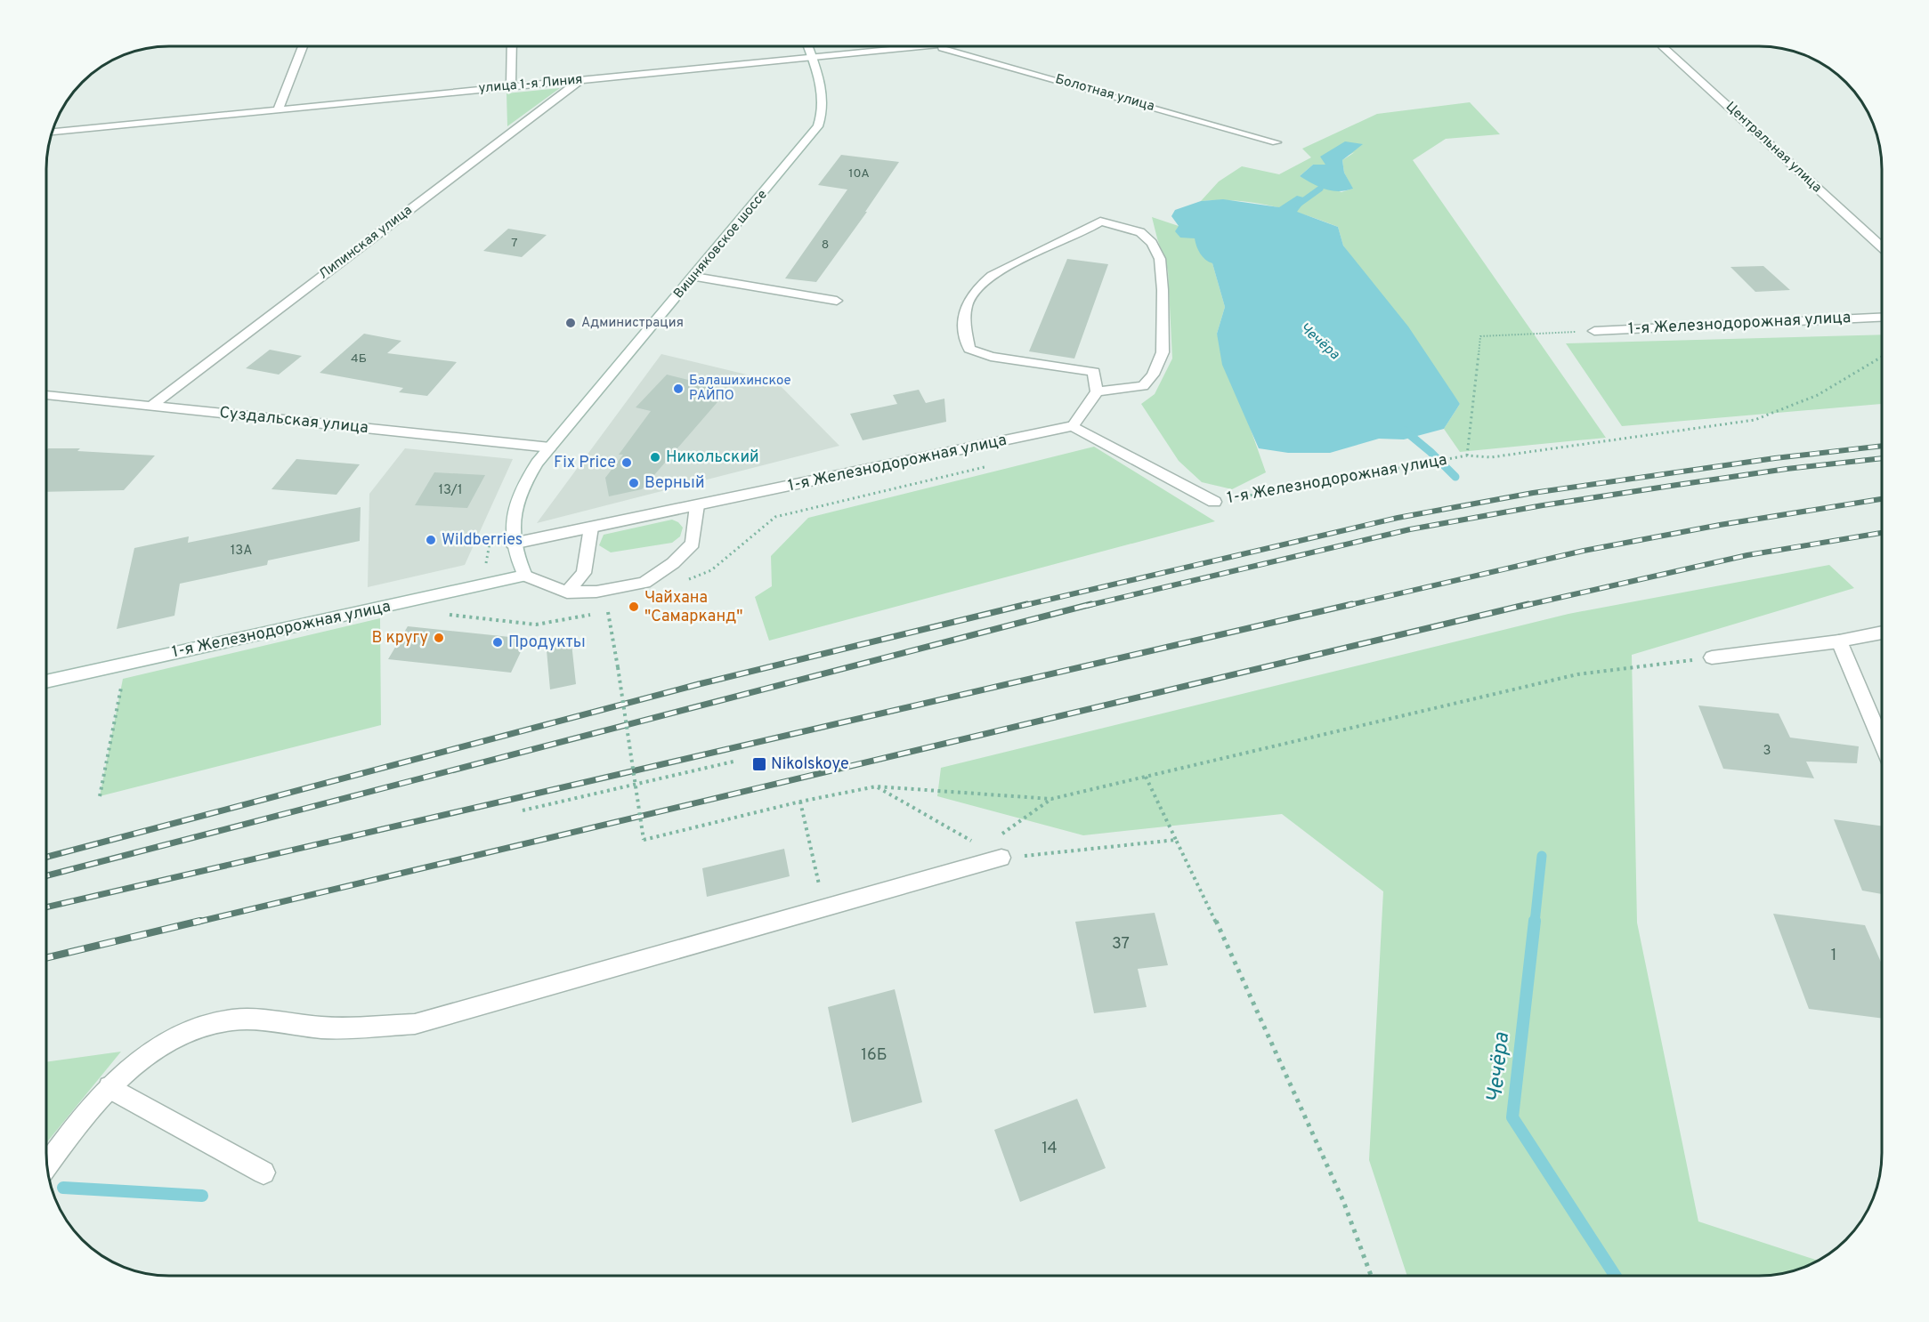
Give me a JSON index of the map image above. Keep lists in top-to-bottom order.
{
  "streets": {
    "street": [
      "улица 1-я Линия",
      "Болотная улица",
      "Центральная улица",
      "Липинская улица",
      "Вишняковское шоссе",
      "1-я Железнодорожная улица",
      "Суздальская улица"
    ]
  },
  "crossings": [
    ["улица 1-я Линия", "Липинская улица"],
    ["улица 1-я Линия", "Вишняковское шоссе"],
    ["Липинская улица", "Суздальская улица"],
    ["Вишняковское шоссе", "1-я Железнодорожная улица"],
    ["Вишняковское шоссе", "Суздальская улица"]
  ],
  "water": ["Чечёра"],
  "places": {
    "other": [
      "Администрация",
      "Балашихинское РАЙПО",
      "Никольский",
      "Fix Price",
      "Верный",
      "Wildberries",
      "Чайхана \"Самарканд\"",
      "В кругу",
      "Продукты"
    ],
    "transit": ["Nikolskoye"]
  },
  "house_numbers": [
    "10А",
    "7",
    "8",
    "4Б",
    "13/1",
    "13А",
    "3",
    "37",
    "1",
    "16Б",
    "14"
  ]
}
